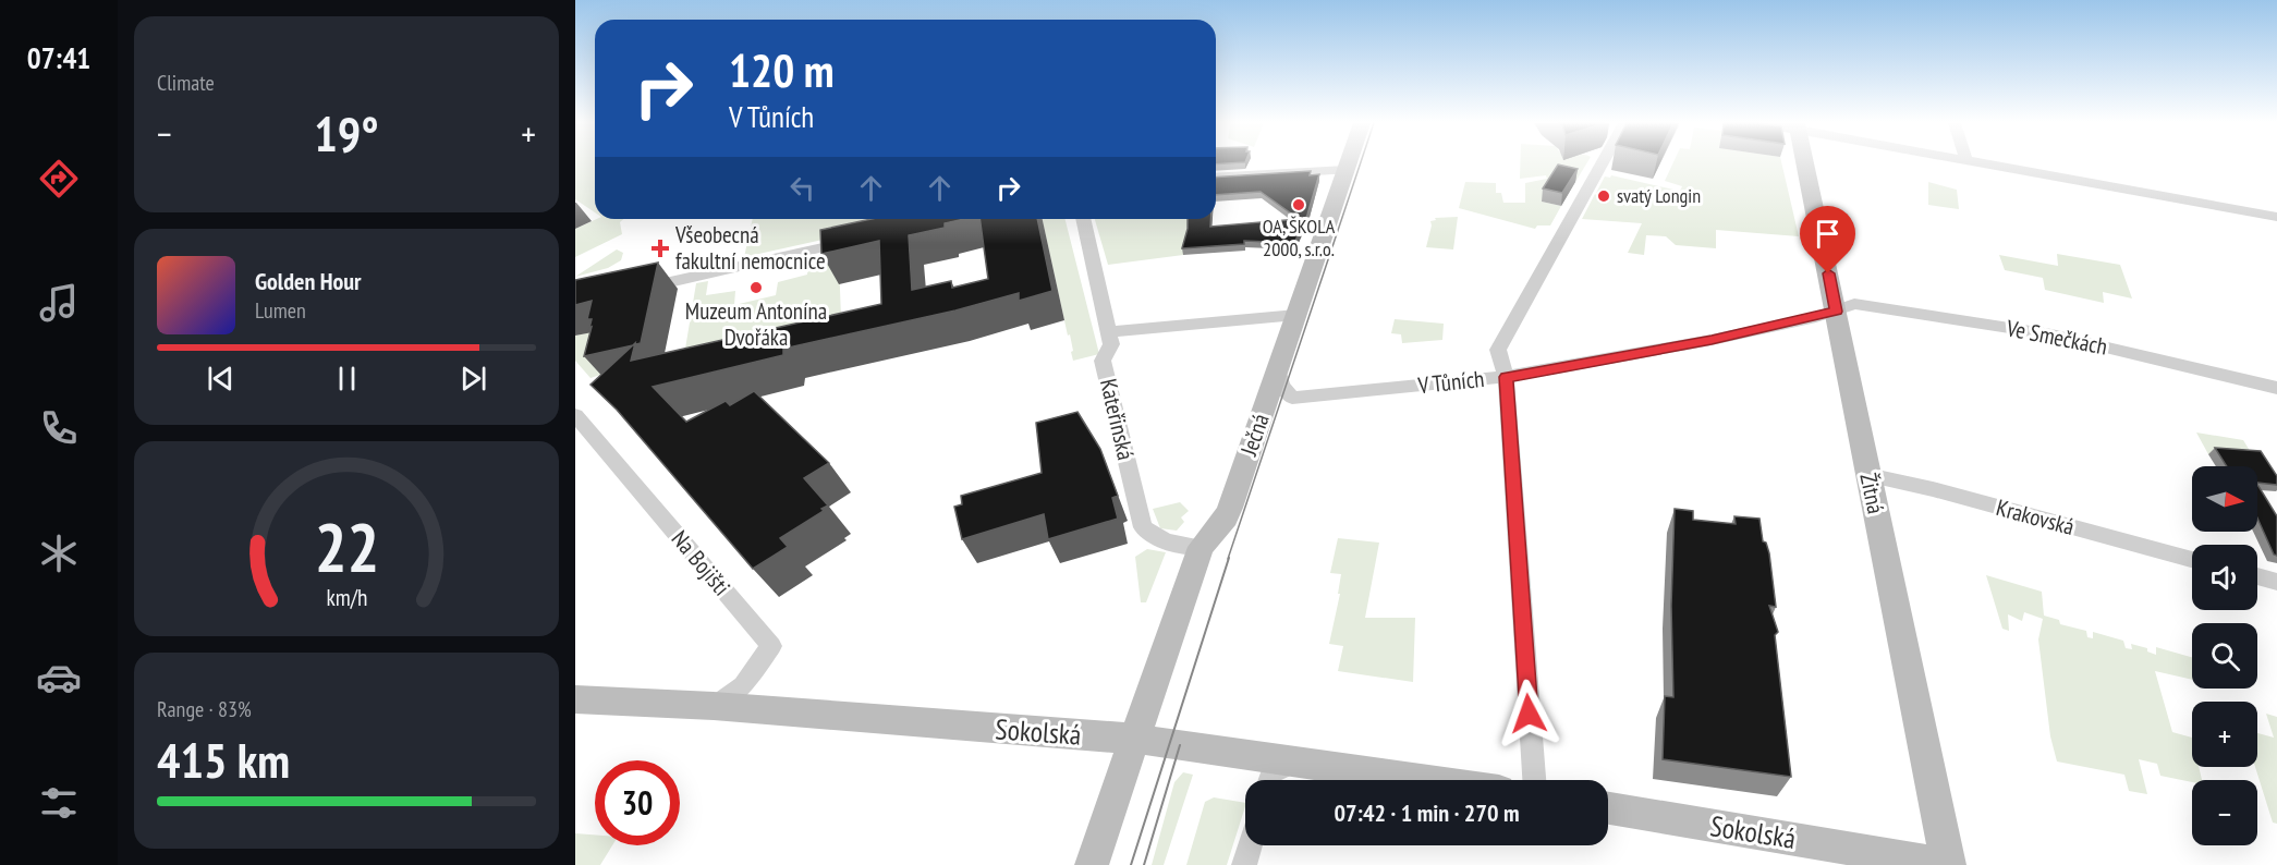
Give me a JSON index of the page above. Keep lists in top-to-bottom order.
{
  "streets": {
    "main road": ["Ječná", "Žitná", "Sokolská"],
    "street": [
      "Ve Smečkách",
      "V Tůních",
      "Kateřinská",
      "Krakovská",
      "Na Bojišti"
    ]
  },
  "crossings": [
    ["Ve Smečkách", "V Tůních"],
    ["Ve Smečkách", "Žitná"],
    ["V Tůních", "Ječná"],
    ["V Tůních", "Žitná"],
    ["Kateřinská", "Ječná"],
    ["Ječná", "Sokolská"],
    ["Žitná", "Krakovská"],
    ["Žitná", "Sokolská"],
    ["Na Bojišti", "Sokolská"]
  ],
  "places": {
    "other": ["svatý Longin", "OA, ŠKOLA 2000, s.r.o.", "Muzeum Antonína Dvořáka"],
    "health": ["Všeobecná fakultní nemocnice"]
  },
  "north": "right",
  "page": {
    "tabs": "07:41",
    "tile": [
      "Climate",
      ["Range · 83%", "415 km"]
    ],
    "turn": ["120 m", "V Tůních"],
    "heat": ["−", "19°", "+"],
    "song": ["Golden Hour", "Lumen"],
    "map_buttons": ["+", "−"],
    "limit": "30",
    "trip": "07:42 · 1 min · 270 m",
    "gauge": ["22", "km/h"]
  }
}
